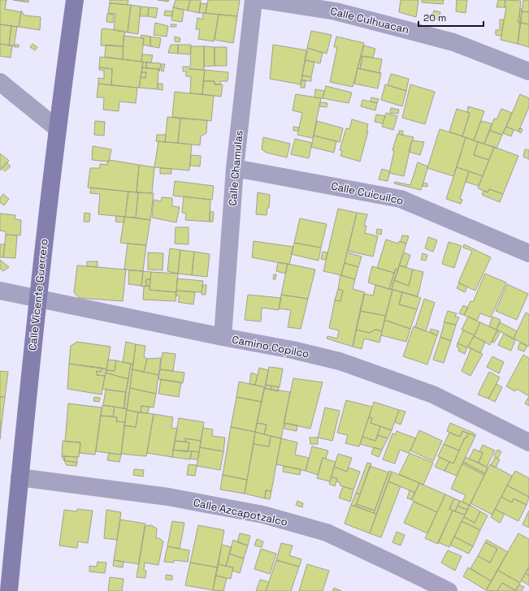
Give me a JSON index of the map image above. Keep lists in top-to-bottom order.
{
  "streets": {
    "main road": ["Calle Vicente Guerrero"],
    "street": [
      "Calle Culhuacan",
      "Calle Chamulas",
      "Calle Cuicuilco",
      "Camino Copilco",
      "Calle Azcapotzalco"
    ]
  },
  "crossings": [
    ["Calle Chamulas", "Calle Cuicuilco"],
    ["Calle Chamulas", "Camino Copilco"],
    ["Calle Vicente Guerrero", "Camino Copilco"],
    ["Calle Vicente Guerrero", "Calle Azcapotzalco"]
  ],
  "scale_bar": "20 m"
}
